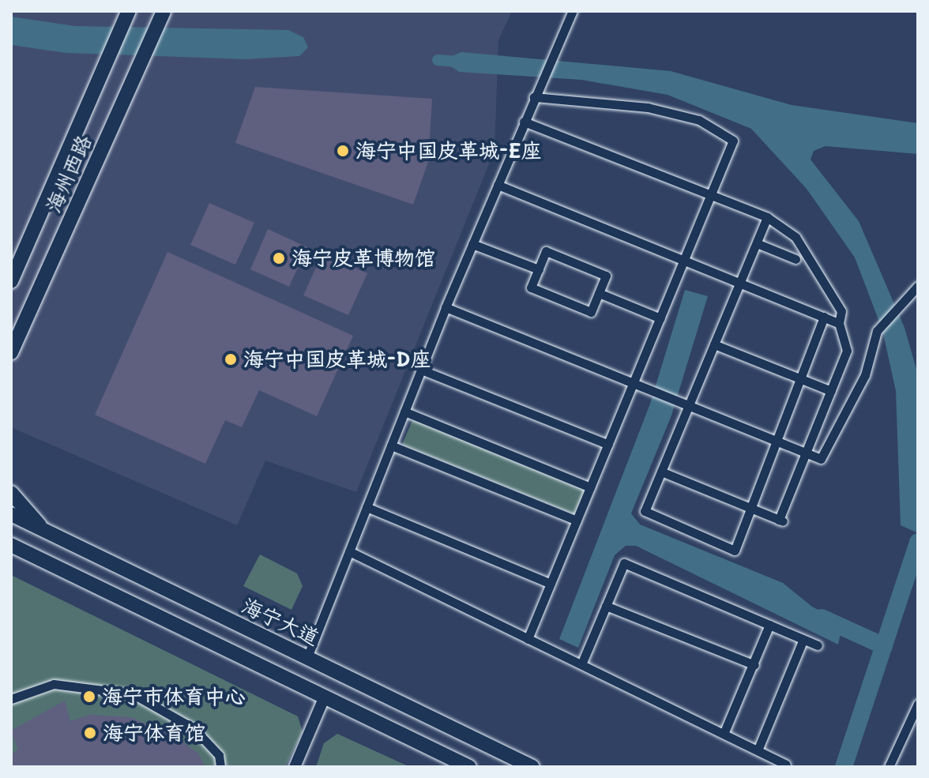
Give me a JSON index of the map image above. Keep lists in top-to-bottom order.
{
  "streets": {
    "highway": ["海州西路", "海宁大道"]
  },
  "places": [
    "海宁中国皮革城-E座",
    "海宁皮革博物馆",
    "海宁中国皮革城-D座",
    "海宁市体育中心",
    "海宁体育馆"
  ]
}
